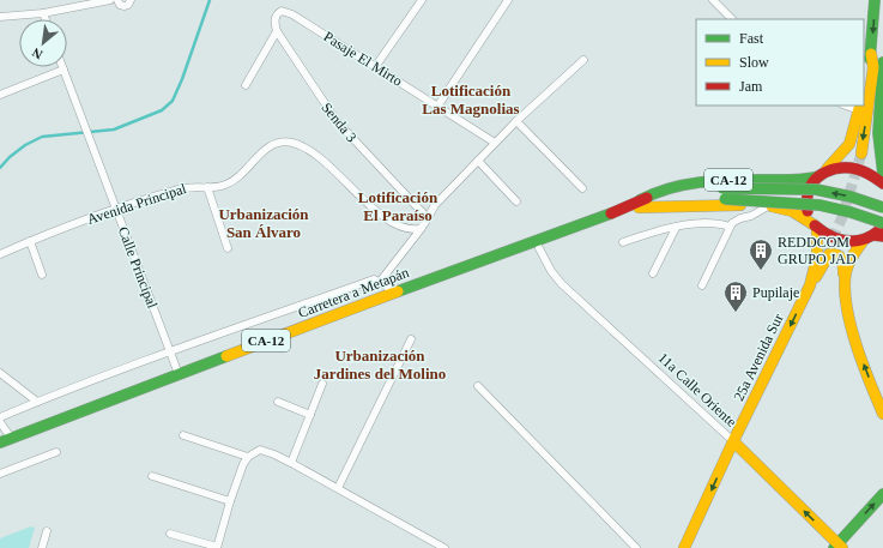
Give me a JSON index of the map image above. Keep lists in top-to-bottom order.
{
  "streets": {
    "main road": [
      "CA-12",
      "Carretera a Metapán",
      "25a Avenida Sur",
      "11a Calle Oriente"
    ],
    "street": [
      "Pasaje El Mirto",
      "Senda 3",
      "Avenida Principal",
      "Calle Principal"
    ]
  },
  "crossings": [
    ["Pasaje El Mirto", "Senda 3"],
    ["CA-12", "Carretera a Metapán"],
    ["CA-12", "25a Avenida Sur"],
    ["Avenida Principal", "Calle Principal"],
    ["Calle Principal", "Carretera a Metapán"],
    ["Carretera a Metapán", "11a Calle Oriente"],
    ["25a Avenida Sur", "11a Calle Oriente"]
  ],
  "one_way": ["25a Avenida Sur"],
  "districts": [
    "Lotificación Las Magnolias",
    "Lotificación El Paraíso",
    "Urbanización San Álvaro",
    "Urbanización Jardines del Molino"
  ],
  "places": {
    "building": ["REDDCOM GRUPO JAD", "Pupilaje"]
  },
  "legend": ["Fast", "Slow", "Jam"],
  "north": "bottom left"
}
